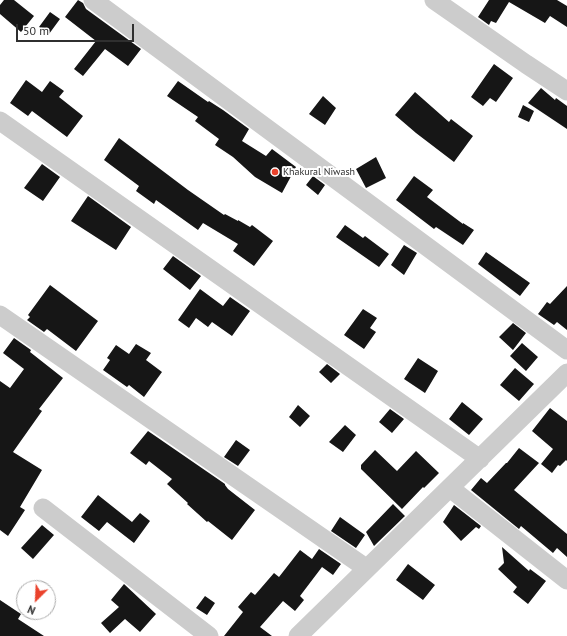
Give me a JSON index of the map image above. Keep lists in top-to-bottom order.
{
  "places": ["Khakural Niwash"],
  "scale_bar": "50 m",
  "north": "bottom left"
}
